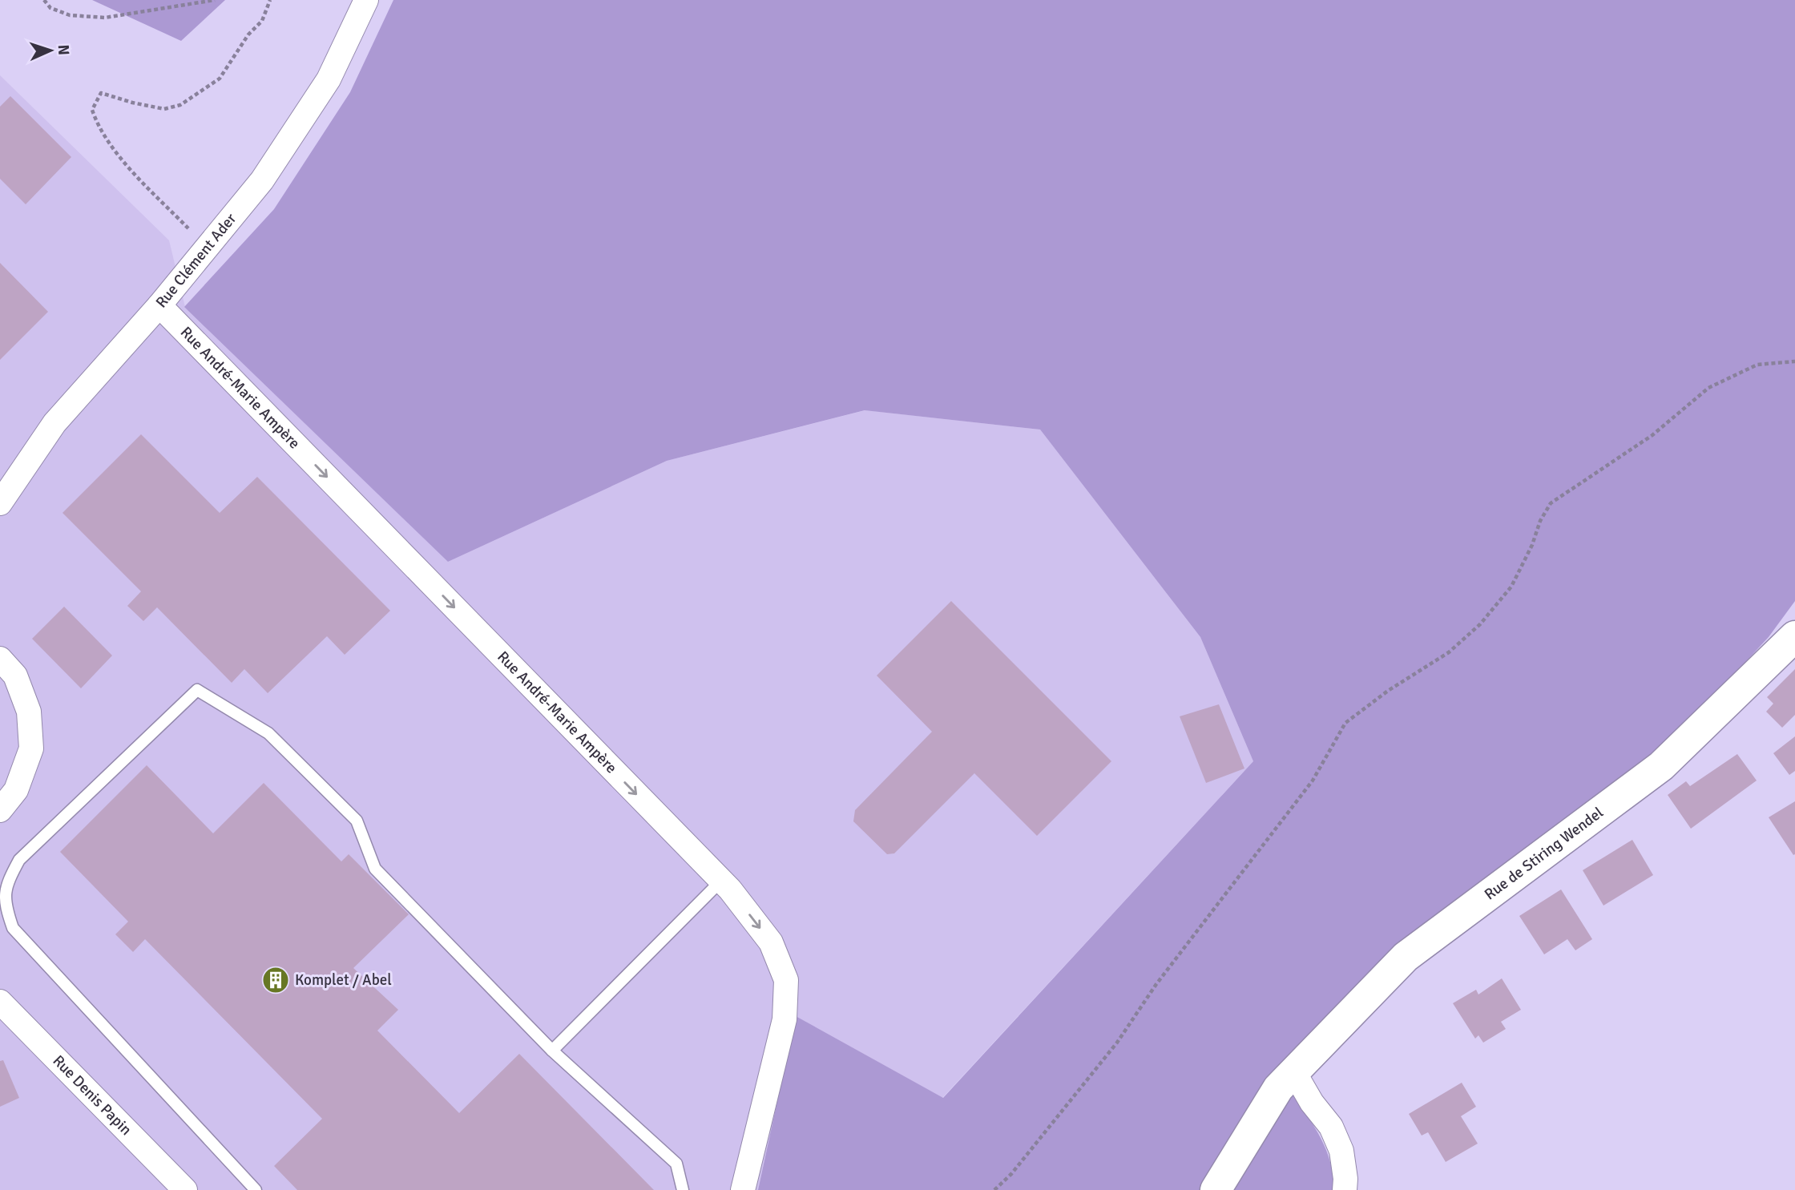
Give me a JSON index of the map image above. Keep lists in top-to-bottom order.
{
  "streets": {
    "main road": ["Rue de Stiring Wendel"],
    "street": ["Rue Clément Ader", "Rue André-Marie Ampère", "Rue Denis Papin"]
  },
  "crossings": [
    ["Rue Clément Ader", "Rue André-Marie Ampère"]
  ],
  "one_way": ["Rue André-Marie Ampère"],
  "places": {
    "building": ["Komplet / Abel"]
  },
  "north": "right"
}
